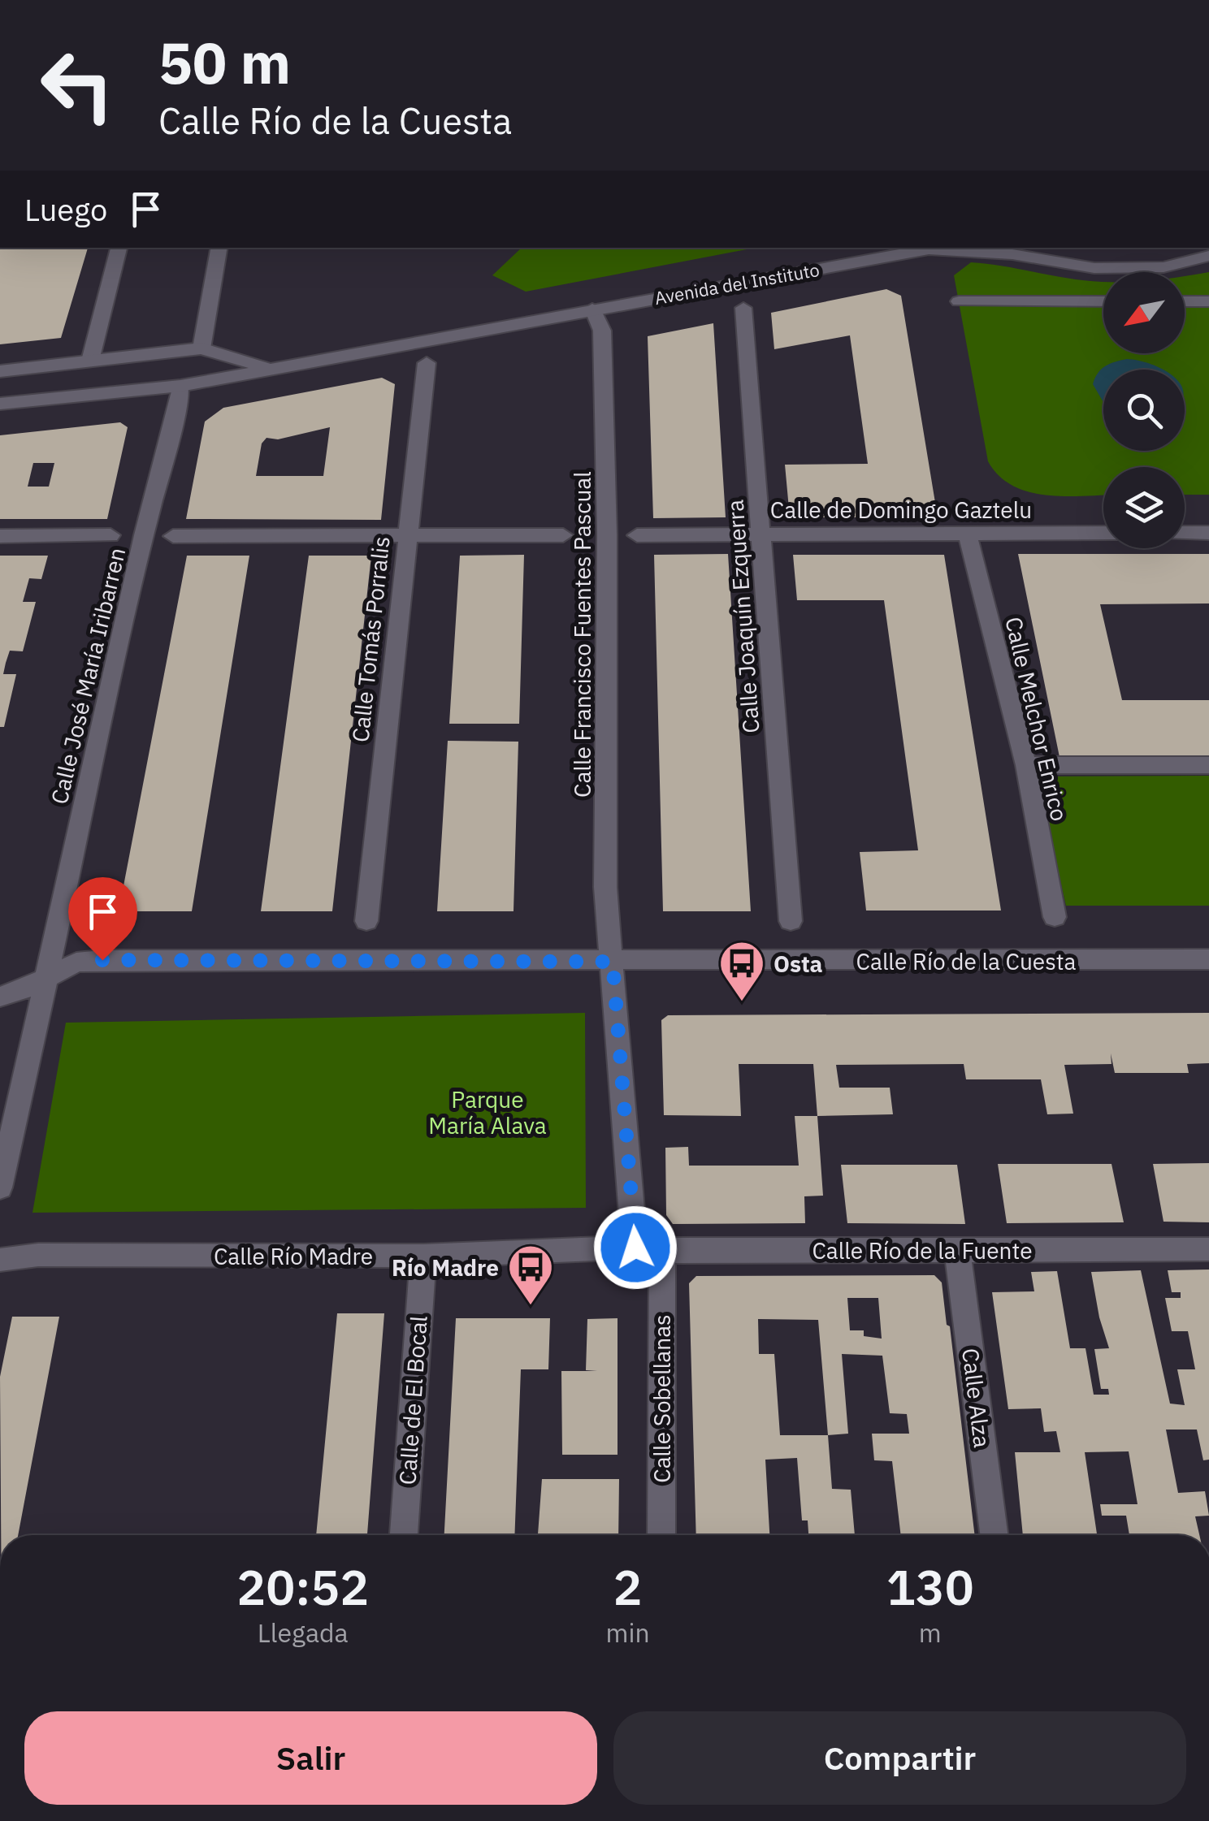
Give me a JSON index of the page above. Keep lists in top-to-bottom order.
{
  "streets": {
    "street": [
      "Avenida del Instituto",
      "Calle de Domingo Gaztelu",
      "Calle Joaquín Ezquerra",
      "Calle Francisco Fuentes Pascual",
      "Calle Tomás Porralis",
      "Calle José María Iribarren",
      "Calle Melchor Enrico",
      "Calle Río de la Cuesta",
      "Calle Río de la Fuente",
      "Calle Río Madre",
      "Calle Alza",
      "Calle Sobellanas",
      "Calle de El Bocal"
    ]
  },
  "crossings": [
    ["Avenida del Instituto", "Calle Francisco Fuentes Pascual"],
    ["Avenida del Instituto", "Calle José María Iribarren"],
    ["Calle de Domingo Gaztelu", "Calle Joaquín Ezquerra"],
    ["Calle de Domingo Gaztelu", "Calle Melchor Enrico"],
    ["Calle Francisco Fuentes Pascual", "Calle Río de la Cuesta"],
    ["Calle Francisco Fuentes Pascual", "Calle Río de la Fuente"],
    ["Calle Francisco Fuentes Pascual", "Calle Río Madre"],
    ["Calle José María Iribarren", "Calle Río de la Cuesta"],
    ["Calle Río de la Fuente", "Calle Río Madre"],
    ["Calle Río de la Fuente", "Calle Alza"],
    ["Calle Río de la Fuente", "Calle Sobellanas"],
    ["Calle Río Madre", "Calle de El Bocal"]
  ],
  "parks": ["Parque María Alava"],
  "places": {
    "bus stop": ["Osta", "Río Madre"]
  },
  "north": "bottom left",
  "page": {
    "turn": ["50 m", "Calle Río de la Cuesta"],
    "then": "Luego",
    "eta": [
      "20:52",
      "Llegada",
      "2",
      "min",
      "130",
      "m"
    ],
    "buttons": ["Salir", "Compartir"]
  }
}
